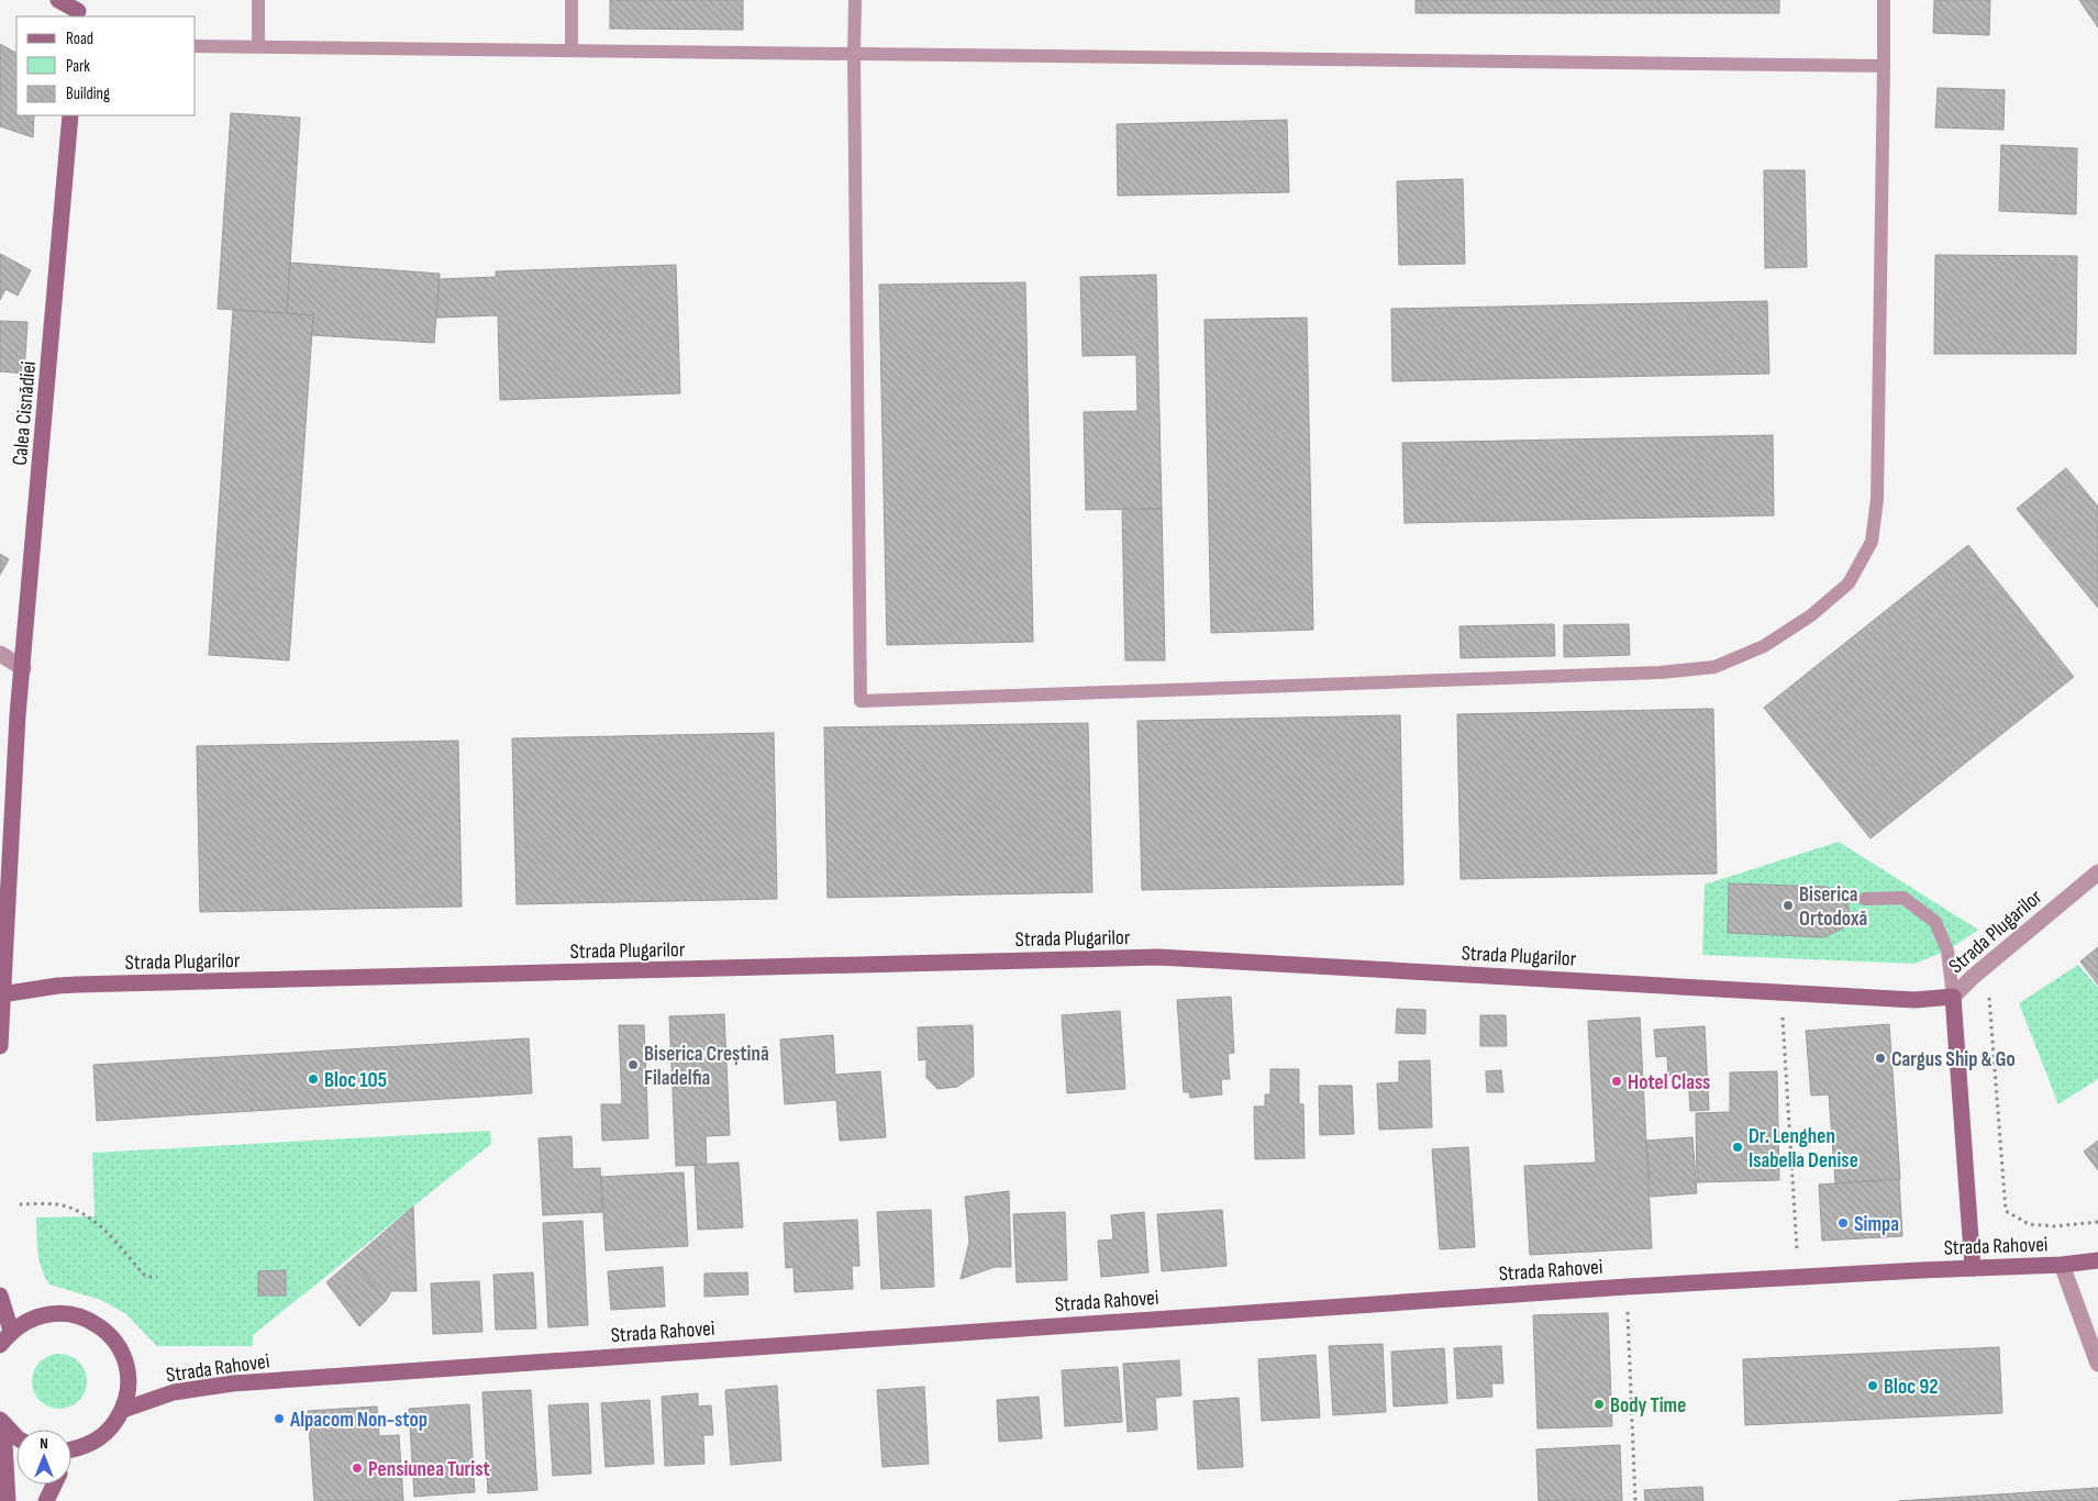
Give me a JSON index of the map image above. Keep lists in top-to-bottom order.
{
  "streets": {
    "street": ["Calea Cisnădiei", "Strada Plugarilor", "Strada Rahovei"]
  },
  "crossings": [
    ["Calea Cisnădiei", "Strada Plugarilor"]
  ],
  "places": [
    "Biserica Ortodoxă",
    "Cargus Ship & Go",
    "Biserica Creștină Filadelfia",
    "Bloc 105",
    "Hotel Class",
    "Dr. Lenghen Isabella Denise",
    "Simpa",
    "Bloc 92",
    "Body Time",
    "Alpacom Non-stop",
    "Pensiunea Turist"
  ],
  "legend": ["Road", "Park", "Building"],
  "north": "top"
}
